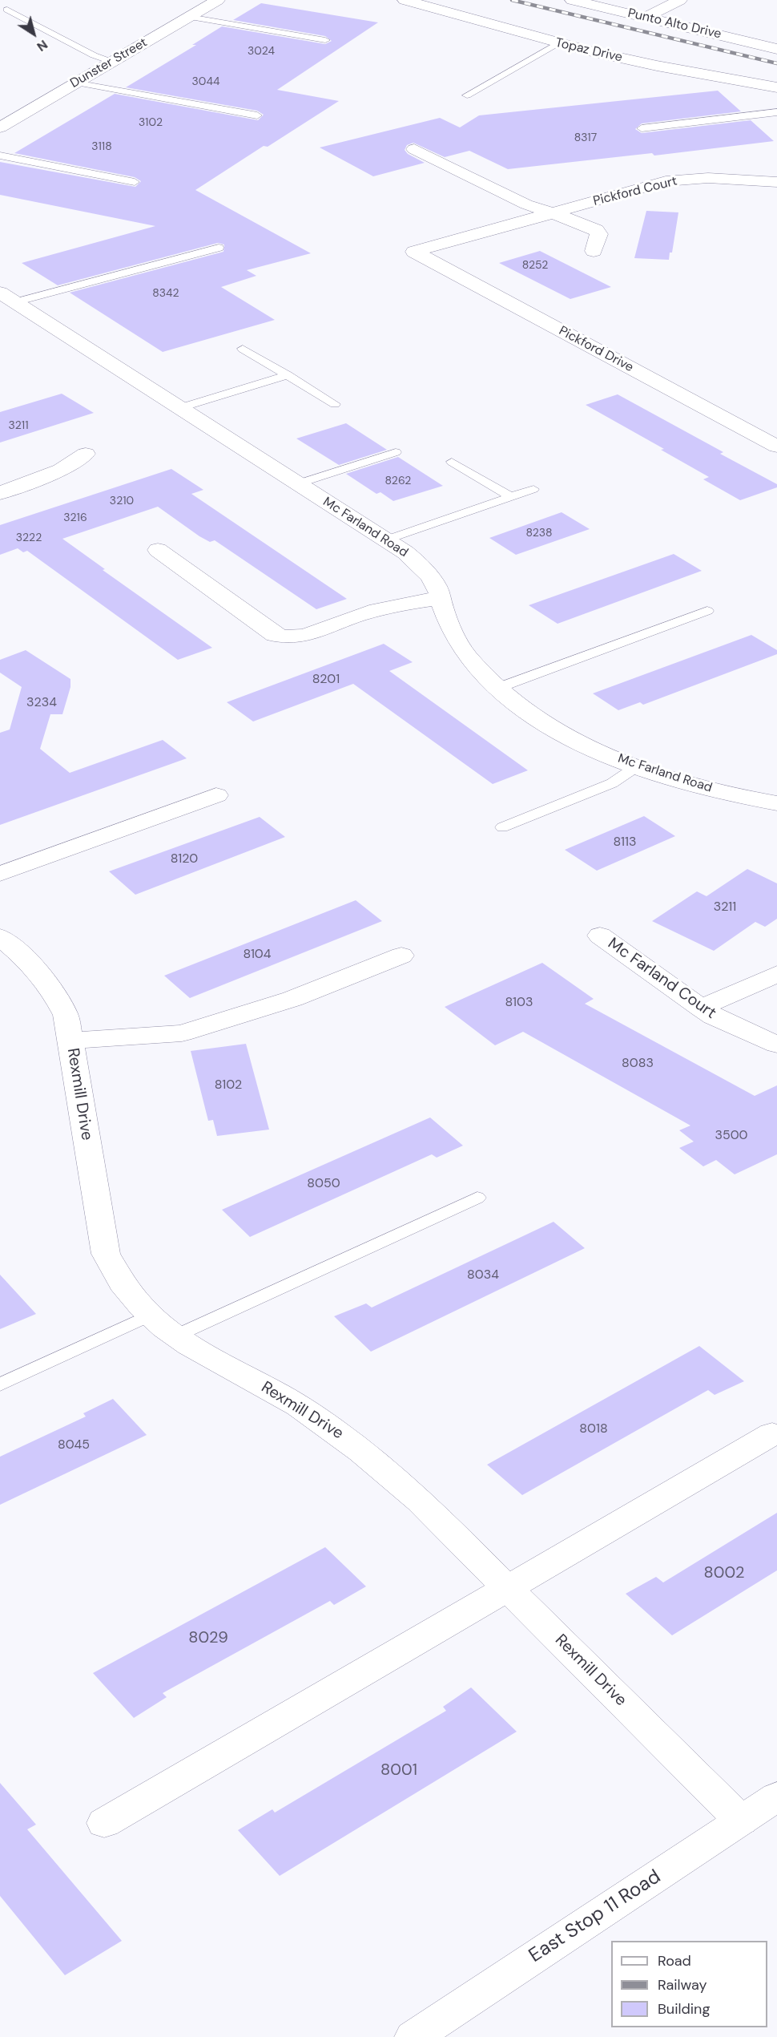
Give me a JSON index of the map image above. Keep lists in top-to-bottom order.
{
  "streets": {
    "street": [
      "Punto Alto Drive",
      "Topaz Drive",
      "Dunster Street",
      "Pickford Court",
      "Pickford Drive",
      "Mc Farland Road",
      "Mc Farland Court",
      "Rexmill Drive",
      "East Stop 11 Road"
    ]
  },
  "crossings": [
    ["Pickford Court", "Pickford Drive"],
    ["Rexmill Drive", "East Stop 11 Road"]
  ],
  "house_numbers": [
    "3024",
    "3044",
    "3102",
    "8317",
    "3118",
    "8252",
    "8342",
    "3211",
    "8262",
    "3210",
    "3216",
    "8238",
    "3222",
    "8201",
    "3234",
    "8113",
    "8120",
    "3211",
    "8104",
    "8103",
    "8083",
    "8102",
    "3500",
    "8050",
    "8034",
    "8018",
    "8045",
    "8002",
    "8029",
    "8001"
  ],
  "legend": ["Road", "Railway", "Building"],
  "north": "bottom right"
}
